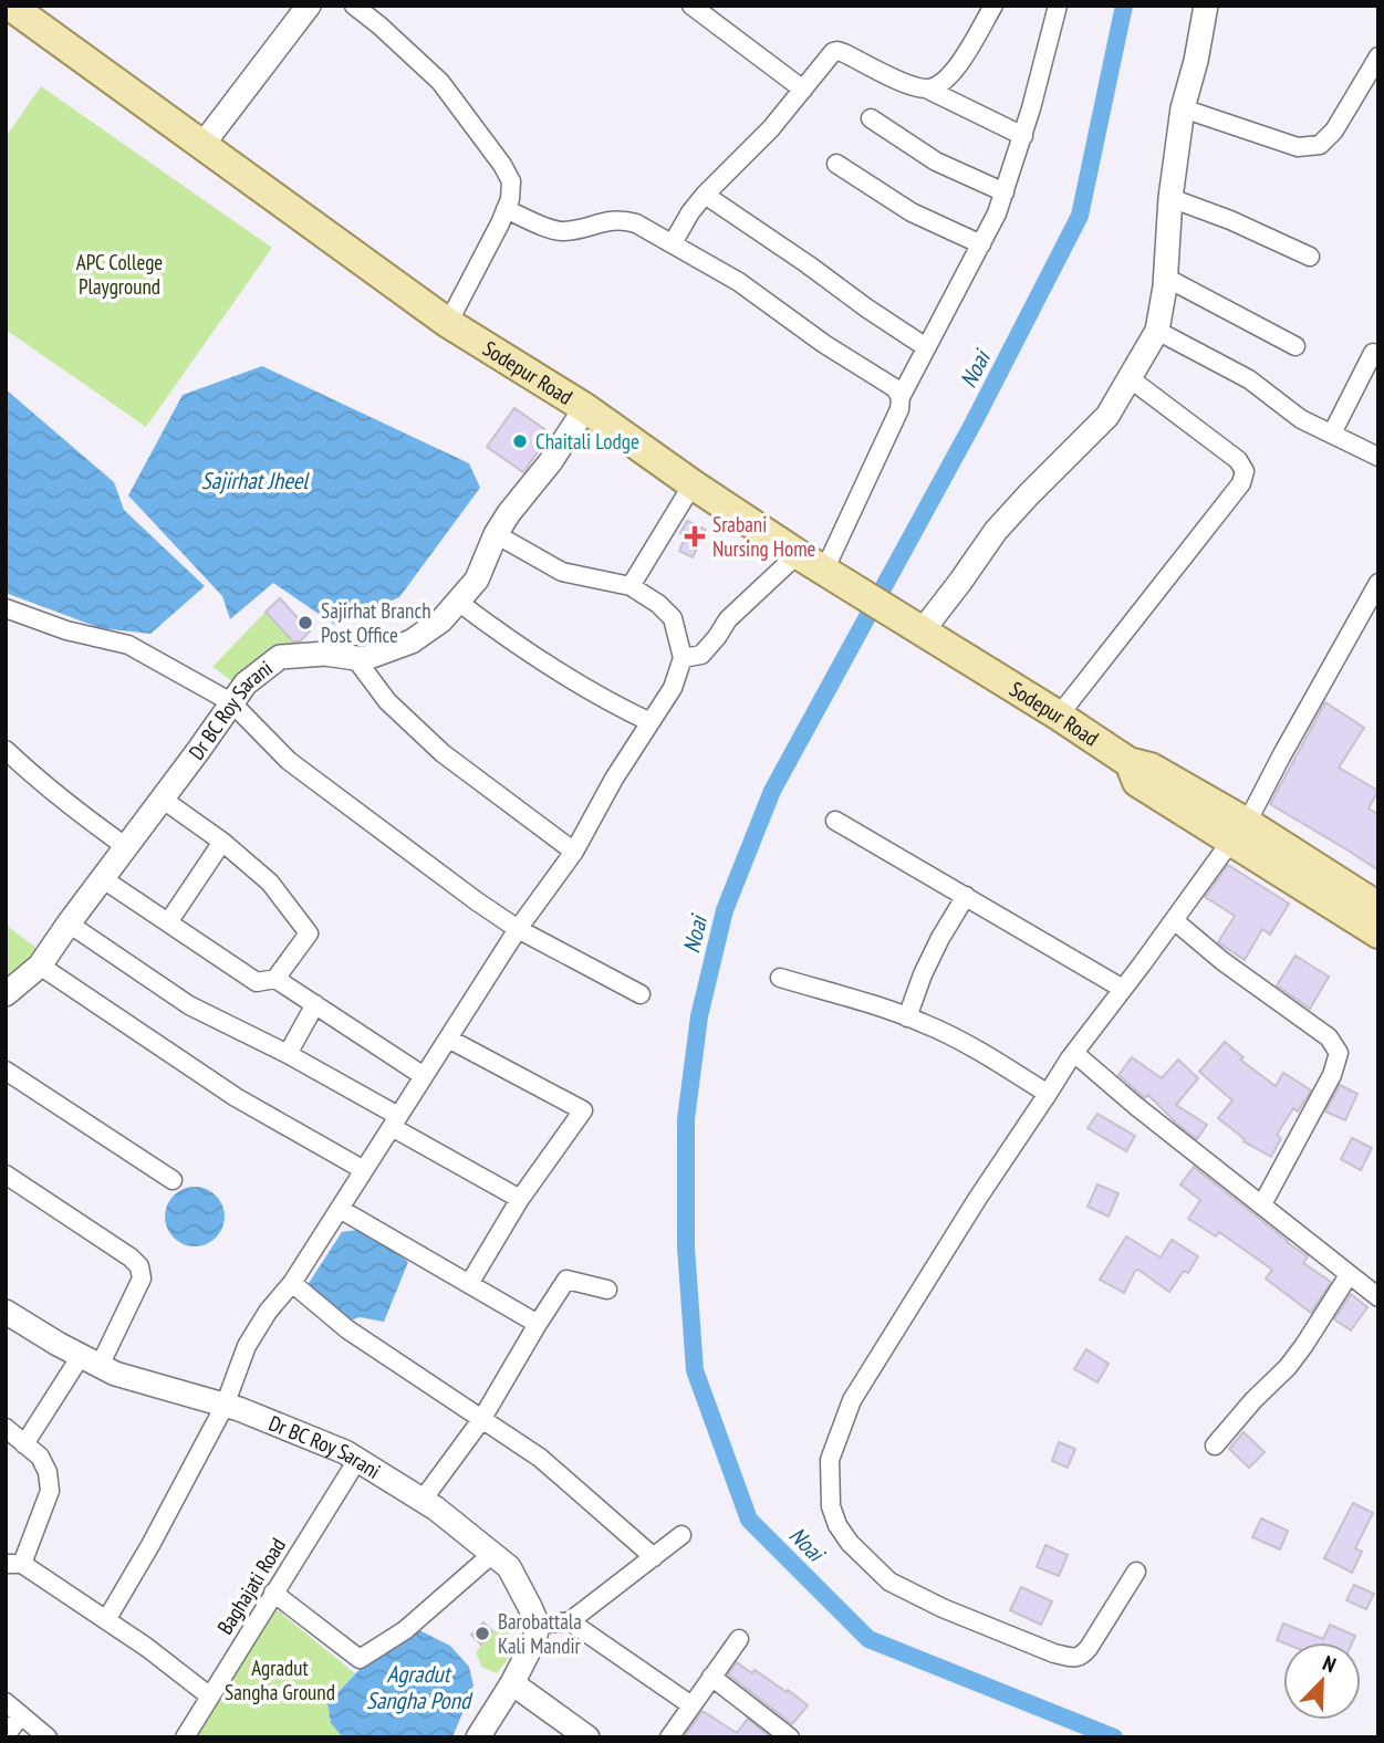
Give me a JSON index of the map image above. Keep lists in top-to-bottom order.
{
  "streets": {
    "main road": ["Sodepur Road"],
    "street": ["Dr BC Roy Sarani", "Baghajati Road"]
  },
  "crossings": [
    ["Sodepur Road", "Dr BC Roy Sarani"],
    ["Dr BC Roy Sarani", "Baghajati Road"]
  ],
  "water": ["Noai", "Sajirhat Jheel", "Agradut Sangha Pond"],
  "parks": ["APC College Playground", "Agradut Sangha Ground"],
  "places": {
    "other": ["Chaitali Lodge", "Sajirhat Branch Post Office", "Barobattala Kali Mandir"],
    "health": ["Srabani Nursing Home"]
  },
  "north": "top right"
}
